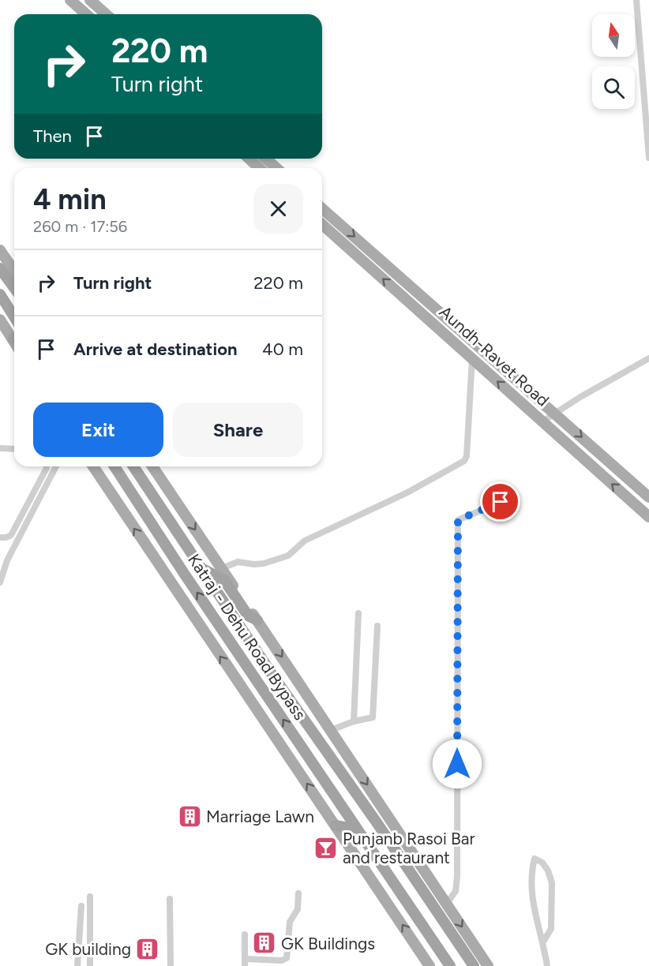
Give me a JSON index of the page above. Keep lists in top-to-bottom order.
{
  "streets": {
    "highway": ["Katraj - Dehu Road Bypass"],
    "main road": ["Aundh-Ravet Road"]
  },
  "places": {
    "building": ["Marriage Lawn", "GK Buildings", "GK building"],
    "bar": ["Punjanb Rasoi Bar and restaurant"]
  },
  "north": "top",
  "page": {
    "turn": ["220 m", "Turn right"],
    "then": "Then",
    "heading": ["4 min", "260 m · 17:56"],
    "list": [
      {
        "name": "Turn right",
        "value": "220 m"
      },
      {
        "name": "Arrive at destination",
        "value": "40 m"
      }
    ],
    "buttons": ["Exit", "Share"]
  }
}
